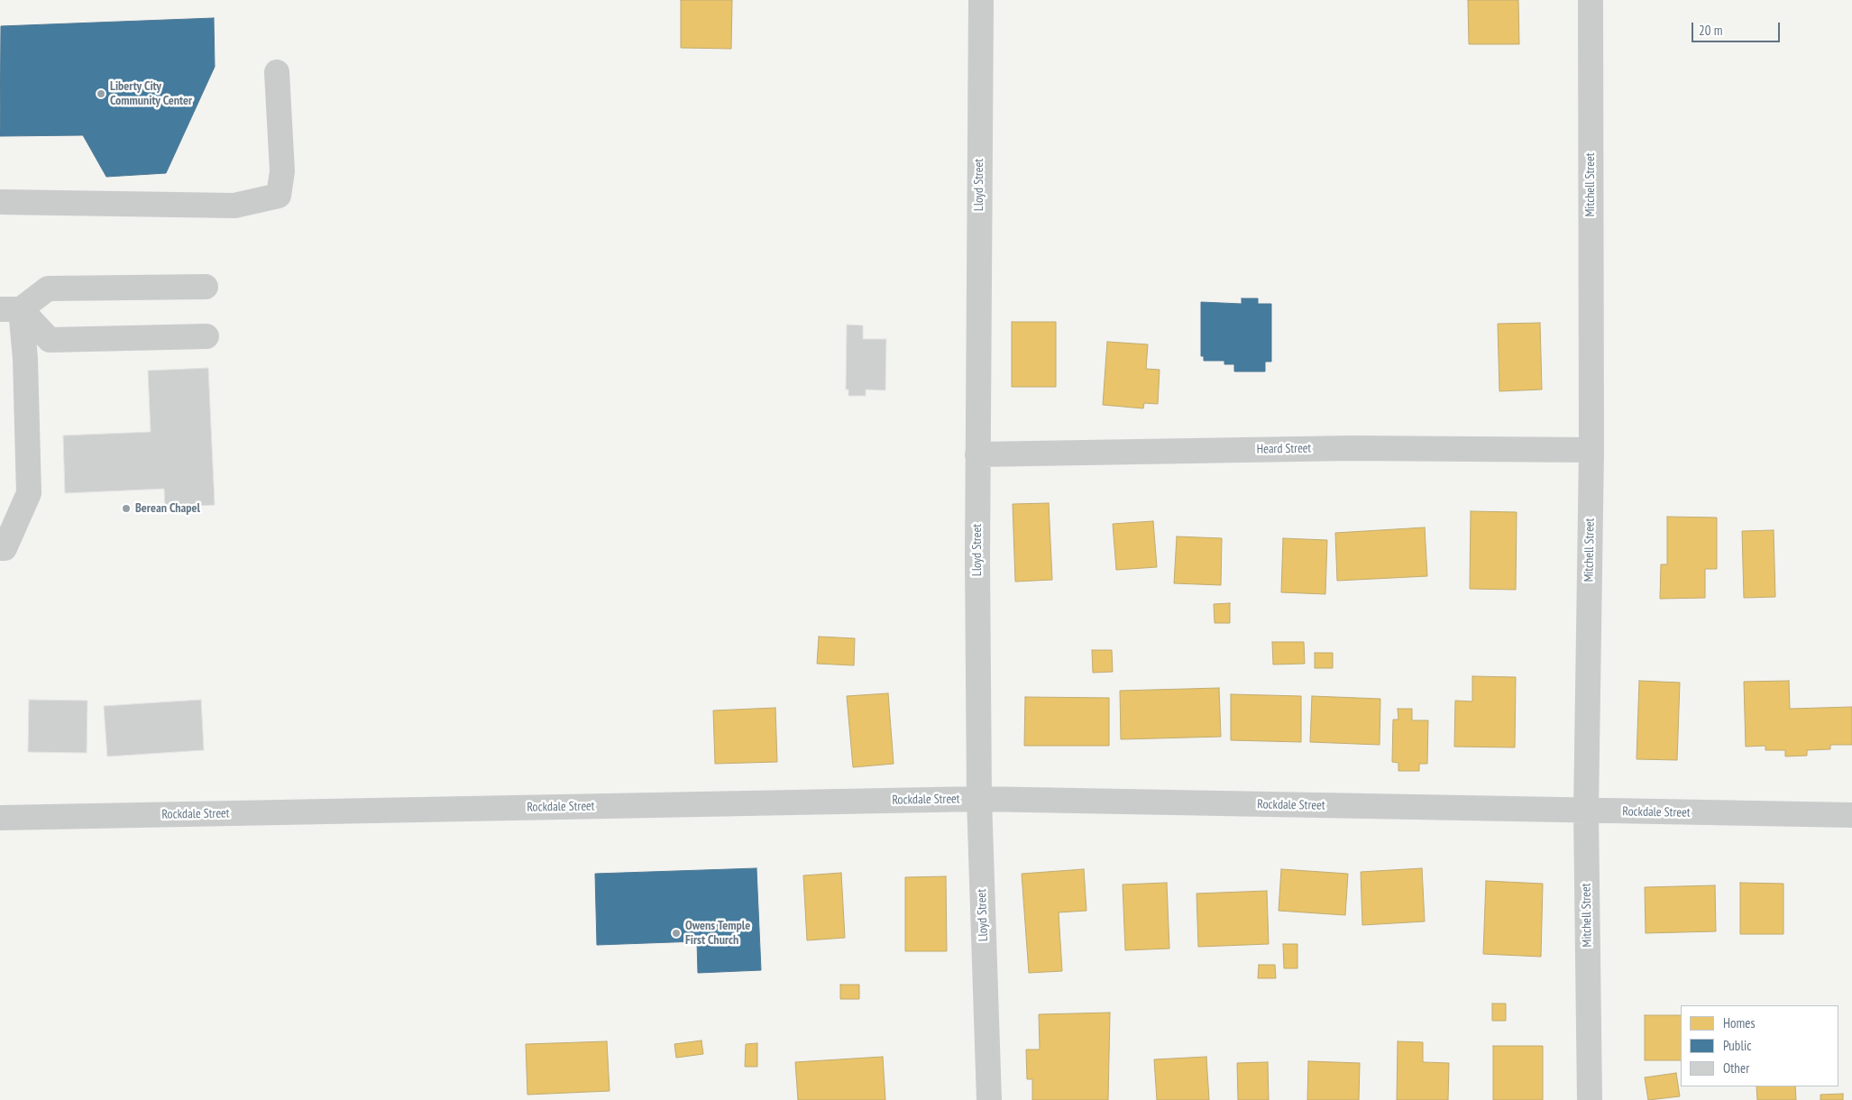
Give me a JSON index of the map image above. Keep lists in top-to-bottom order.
{
  "streets": {
    "street": [
      "Lloyd Street",
      "Mitchell Street",
      "Heard Street",
      "Rockdale Street"
    ]
  },
  "crossings": [
    ["Lloyd Street", "Heard Street"],
    ["Lloyd Street", "Rockdale Street"],
    ["Mitchell Street", "Heard Street"],
    ["Mitchell Street", "Rockdale Street"]
  ],
  "places": ["Liberty City Community Center", "Berean Chapel", "Owens Temple First Church"],
  "legend": ["Homes", "Public", "Other"],
  "scale_bar": "20 m"
}
